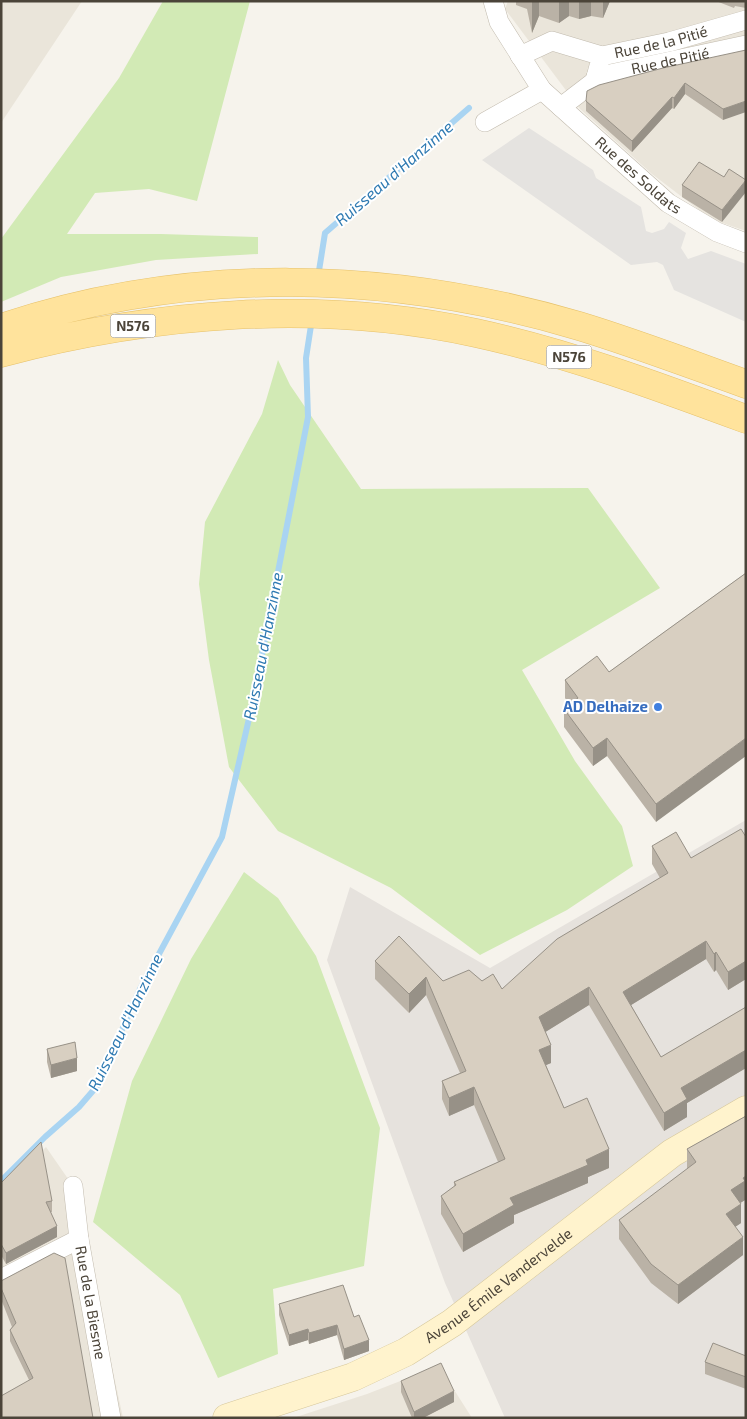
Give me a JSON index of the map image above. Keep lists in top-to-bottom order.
{
  "streets": {
    "main road": ["N576", "Avenue Émile Vandervelde"],
    "street": [
      "Rue de la Pitié",
      "Rue de Pitié",
      "Rue des Soldats",
      "Rue de la Biesme"
    ]
  },
  "crossings": [
    ["Rue de la Pitié", "Rue des Soldats"]
  ],
  "water": ["Ruisseau d'Hanzinne"],
  "places": ["AD Delhaize"]
}
